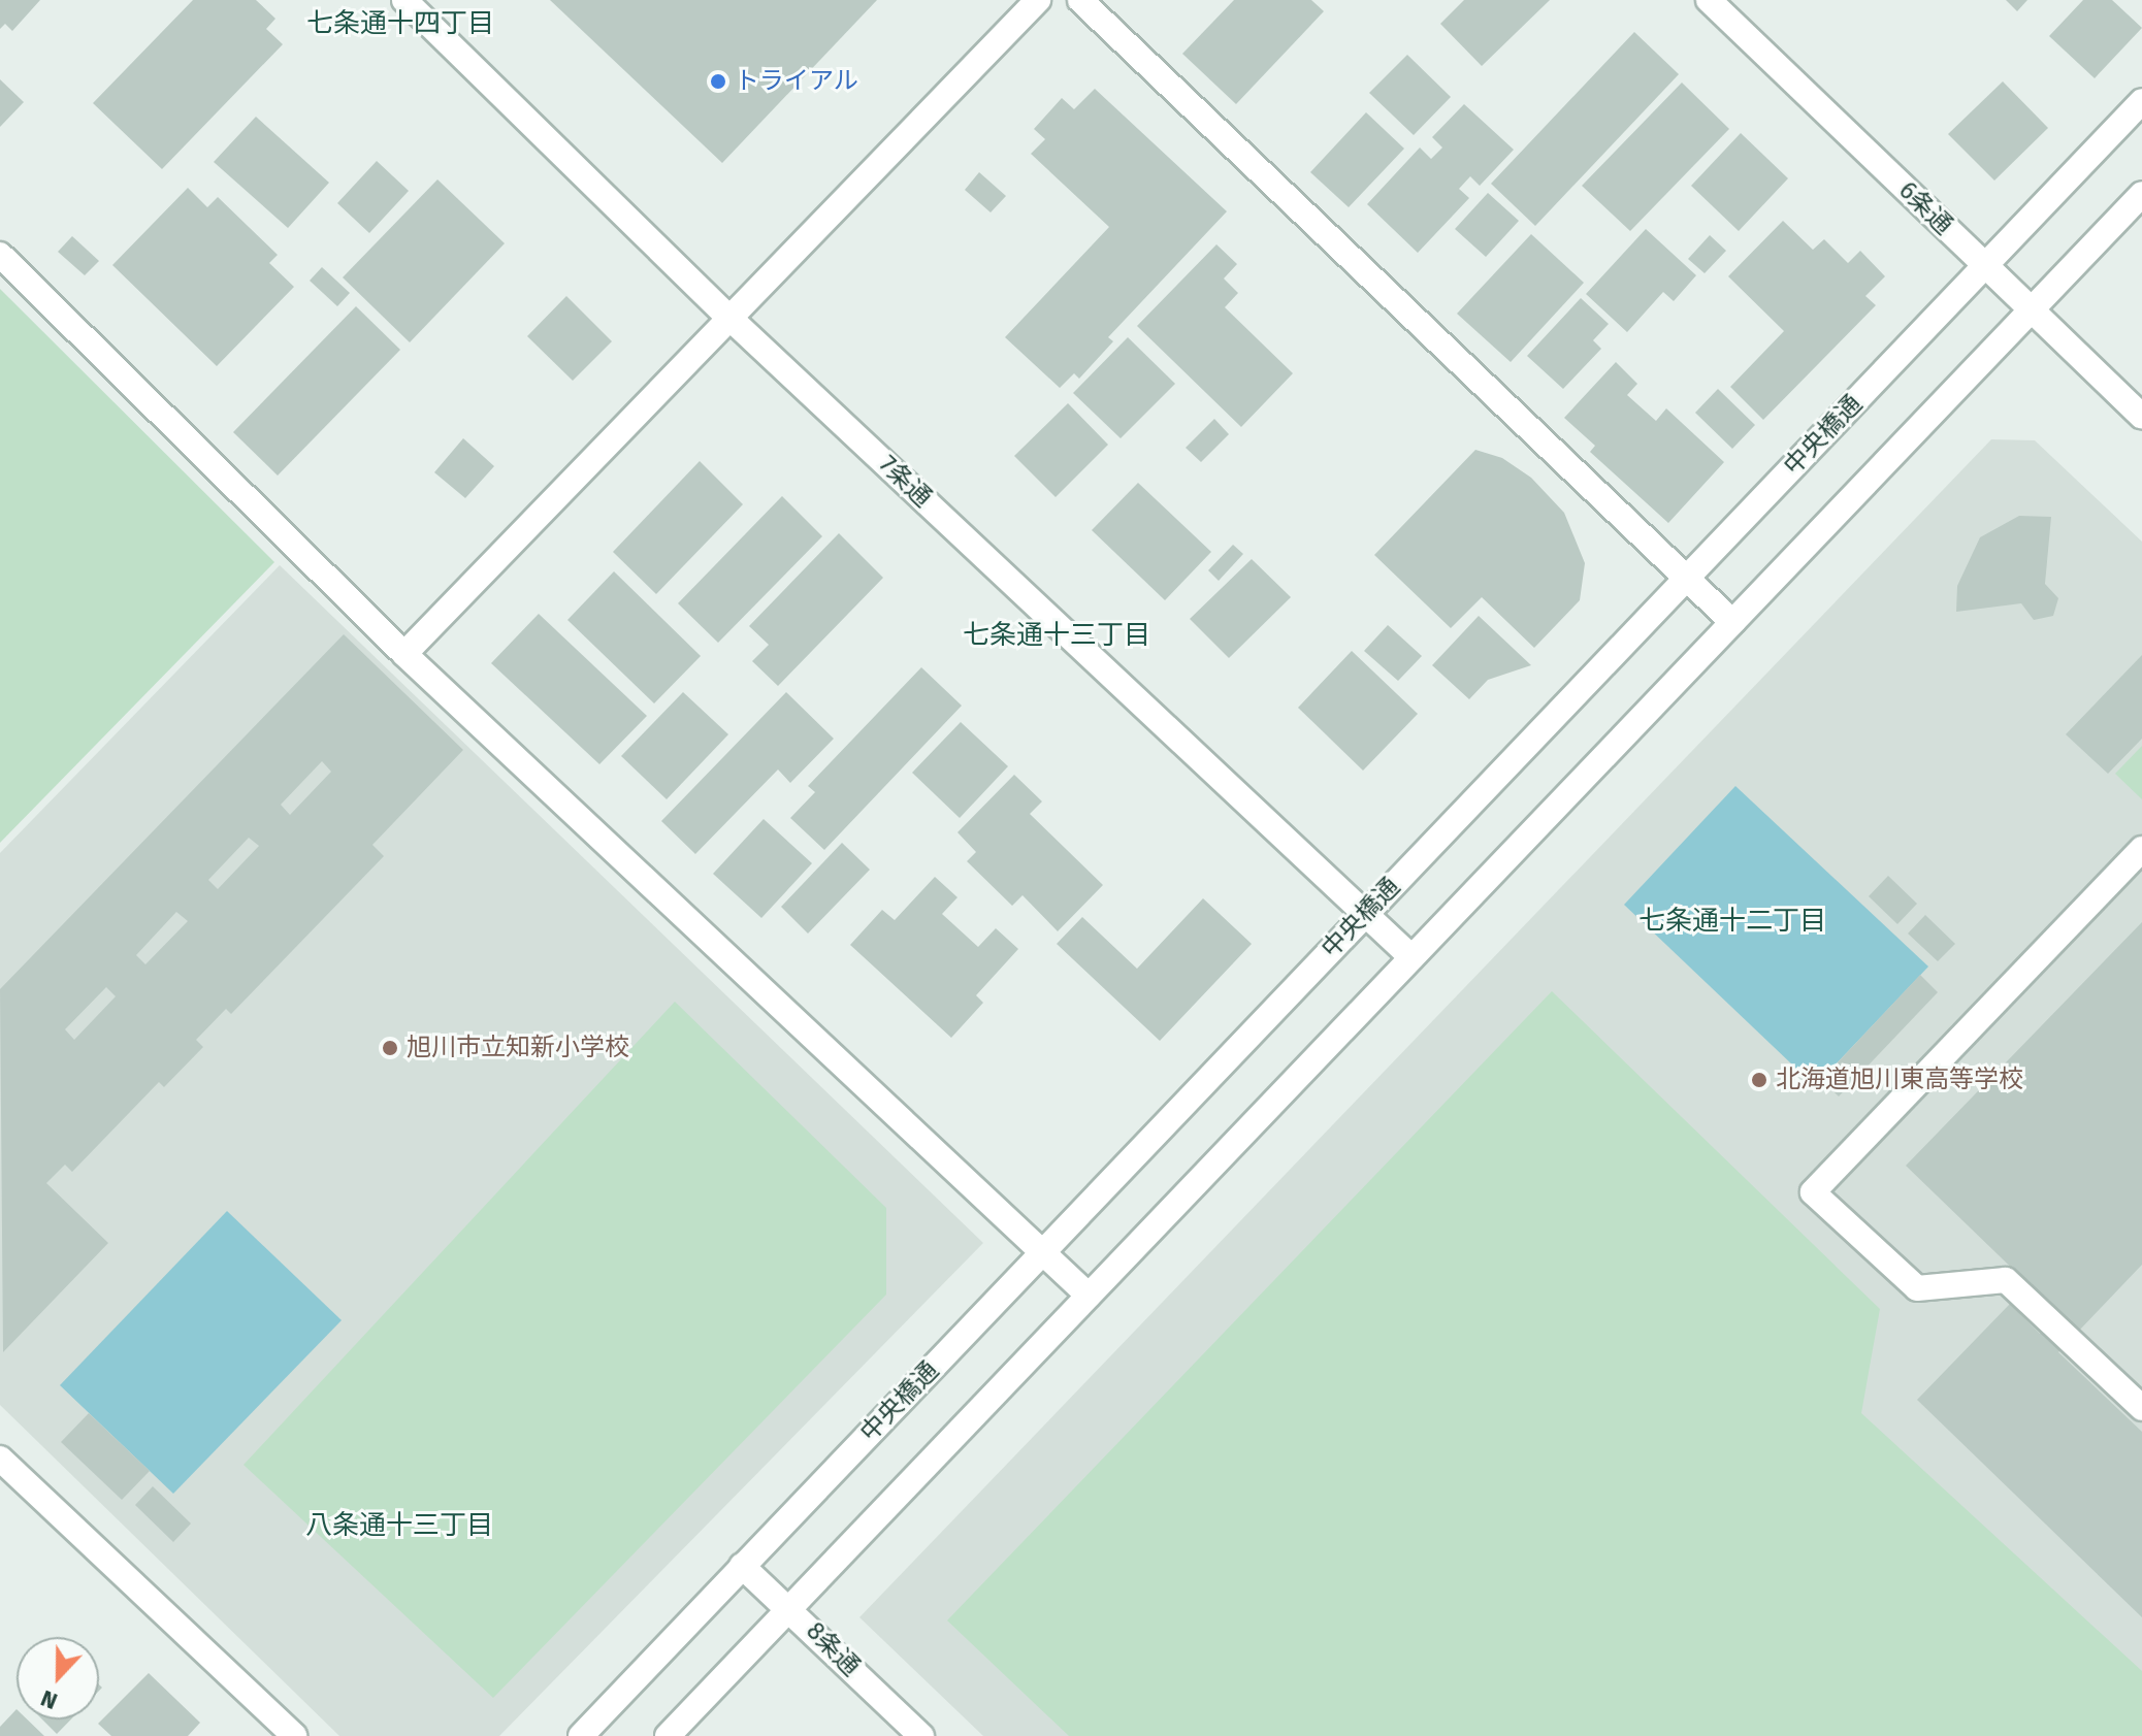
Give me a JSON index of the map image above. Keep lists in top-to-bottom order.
{
  "streets": {
    "street": [
      "6条通",
      "中央橋通",
      "7条通",
      "8条通"
    ]
  },
  "crossings": [
    ["6条通", "中央橋通"],
    ["中央橋通", "7条通"],
    ["中央橋通", "8条通"]
  ],
  "districts": [
    "七条通十四丁目",
    "七条通十三丁目",
    "七条通十二丁目",
    "八条通十三丁目"
  ],
  "places": ["トライアル", "旭川市立知新小学校", "北海道旭川東高等学校"],
  "north": "bottom"
}
